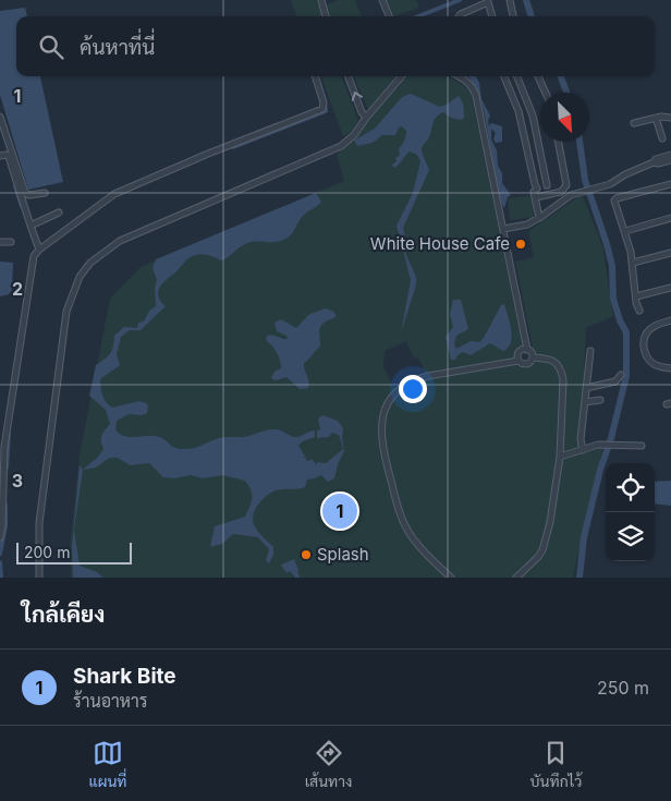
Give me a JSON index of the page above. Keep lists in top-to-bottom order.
{
  "places": ["White House Cafe", "Splash"],
  "scale_bar": "200 m",
  "north": "bottom right",
  "page": {
    "search": "ค้นหาที่นี่",
    "pins": "1",
    "scale": "200 m",
    "heading": "ใกล้เคียง",
    "list": [
      {
        "mark": "1",
        "name": "Shark Bite",
        "note": "ร้านอาหาร",
        "value": "250 m"
      }
    ],
    "nav": ["แผนที่", "เส้นทาง", "บันทึกไว้"]
  },
  "grid": {
    "rows": ["1", "2", "3"]
  }
}
